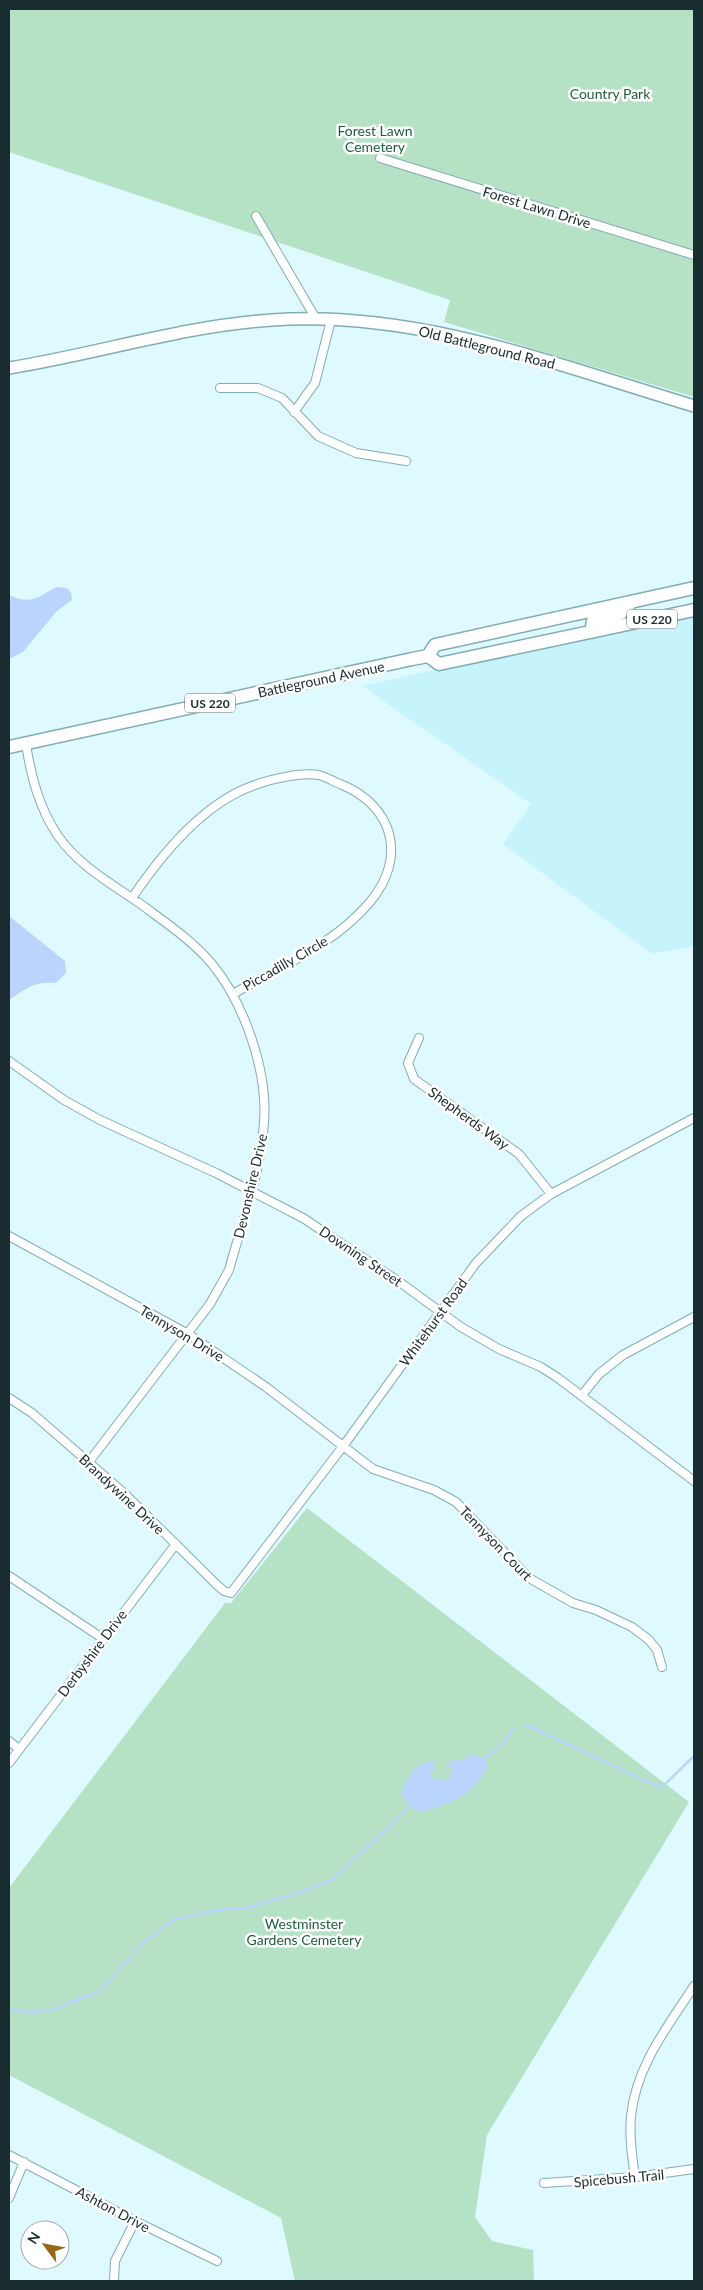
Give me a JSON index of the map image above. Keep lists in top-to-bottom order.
{
  "streets": {
    "main road": ["US 220", "Battleground Avenue"],
    "street": [
      "Forest Lawn Drive",
      "Old Battleground Road",
      "Piccadilly Circle",
      "Shepherds Way",
      "Devonshire Drive",
      "Downing Street",
      "Whitehurst Road",
      "Tennyson Drive",
      "Brandywine Drive",
      "Tennyson Court",
      "Derbyshire Drive",
      "Spicebush Trail",
      "Ashton Drive"
    ]
  },
  "crossings": [
    ["Battleground Avenue", "Devonshire Drive"],
    ["Piccadilly Circle", "Devonshire Drive"],
    ["Shepherds Way", "Whitehurst Road"],
    ["Devonshire Drive", "Downing Street"],
    ["Devonshire Drive", "Tennyson Drive"],
    ["Devonshire Drive", "Brandywine Drive"],
    ["Downing Street", "Whitehurst Road"],
    ["Whitehurst Road", "Tennyson Drive"],
    ["Whitehurst Road", "Brandywine Drive"],
    ["Whitehurst Road", "Tennyson Court"],
    ["Tennyson Drive", "Tennyson Court"],
    ["Brandywine Drive", "Derbyshire Drive"]
  ],
  "parks": ["Country Park", "Forest Lawn Cemetery", "Westminster Gardens Cemetery"],
  "north": "top left"
}
